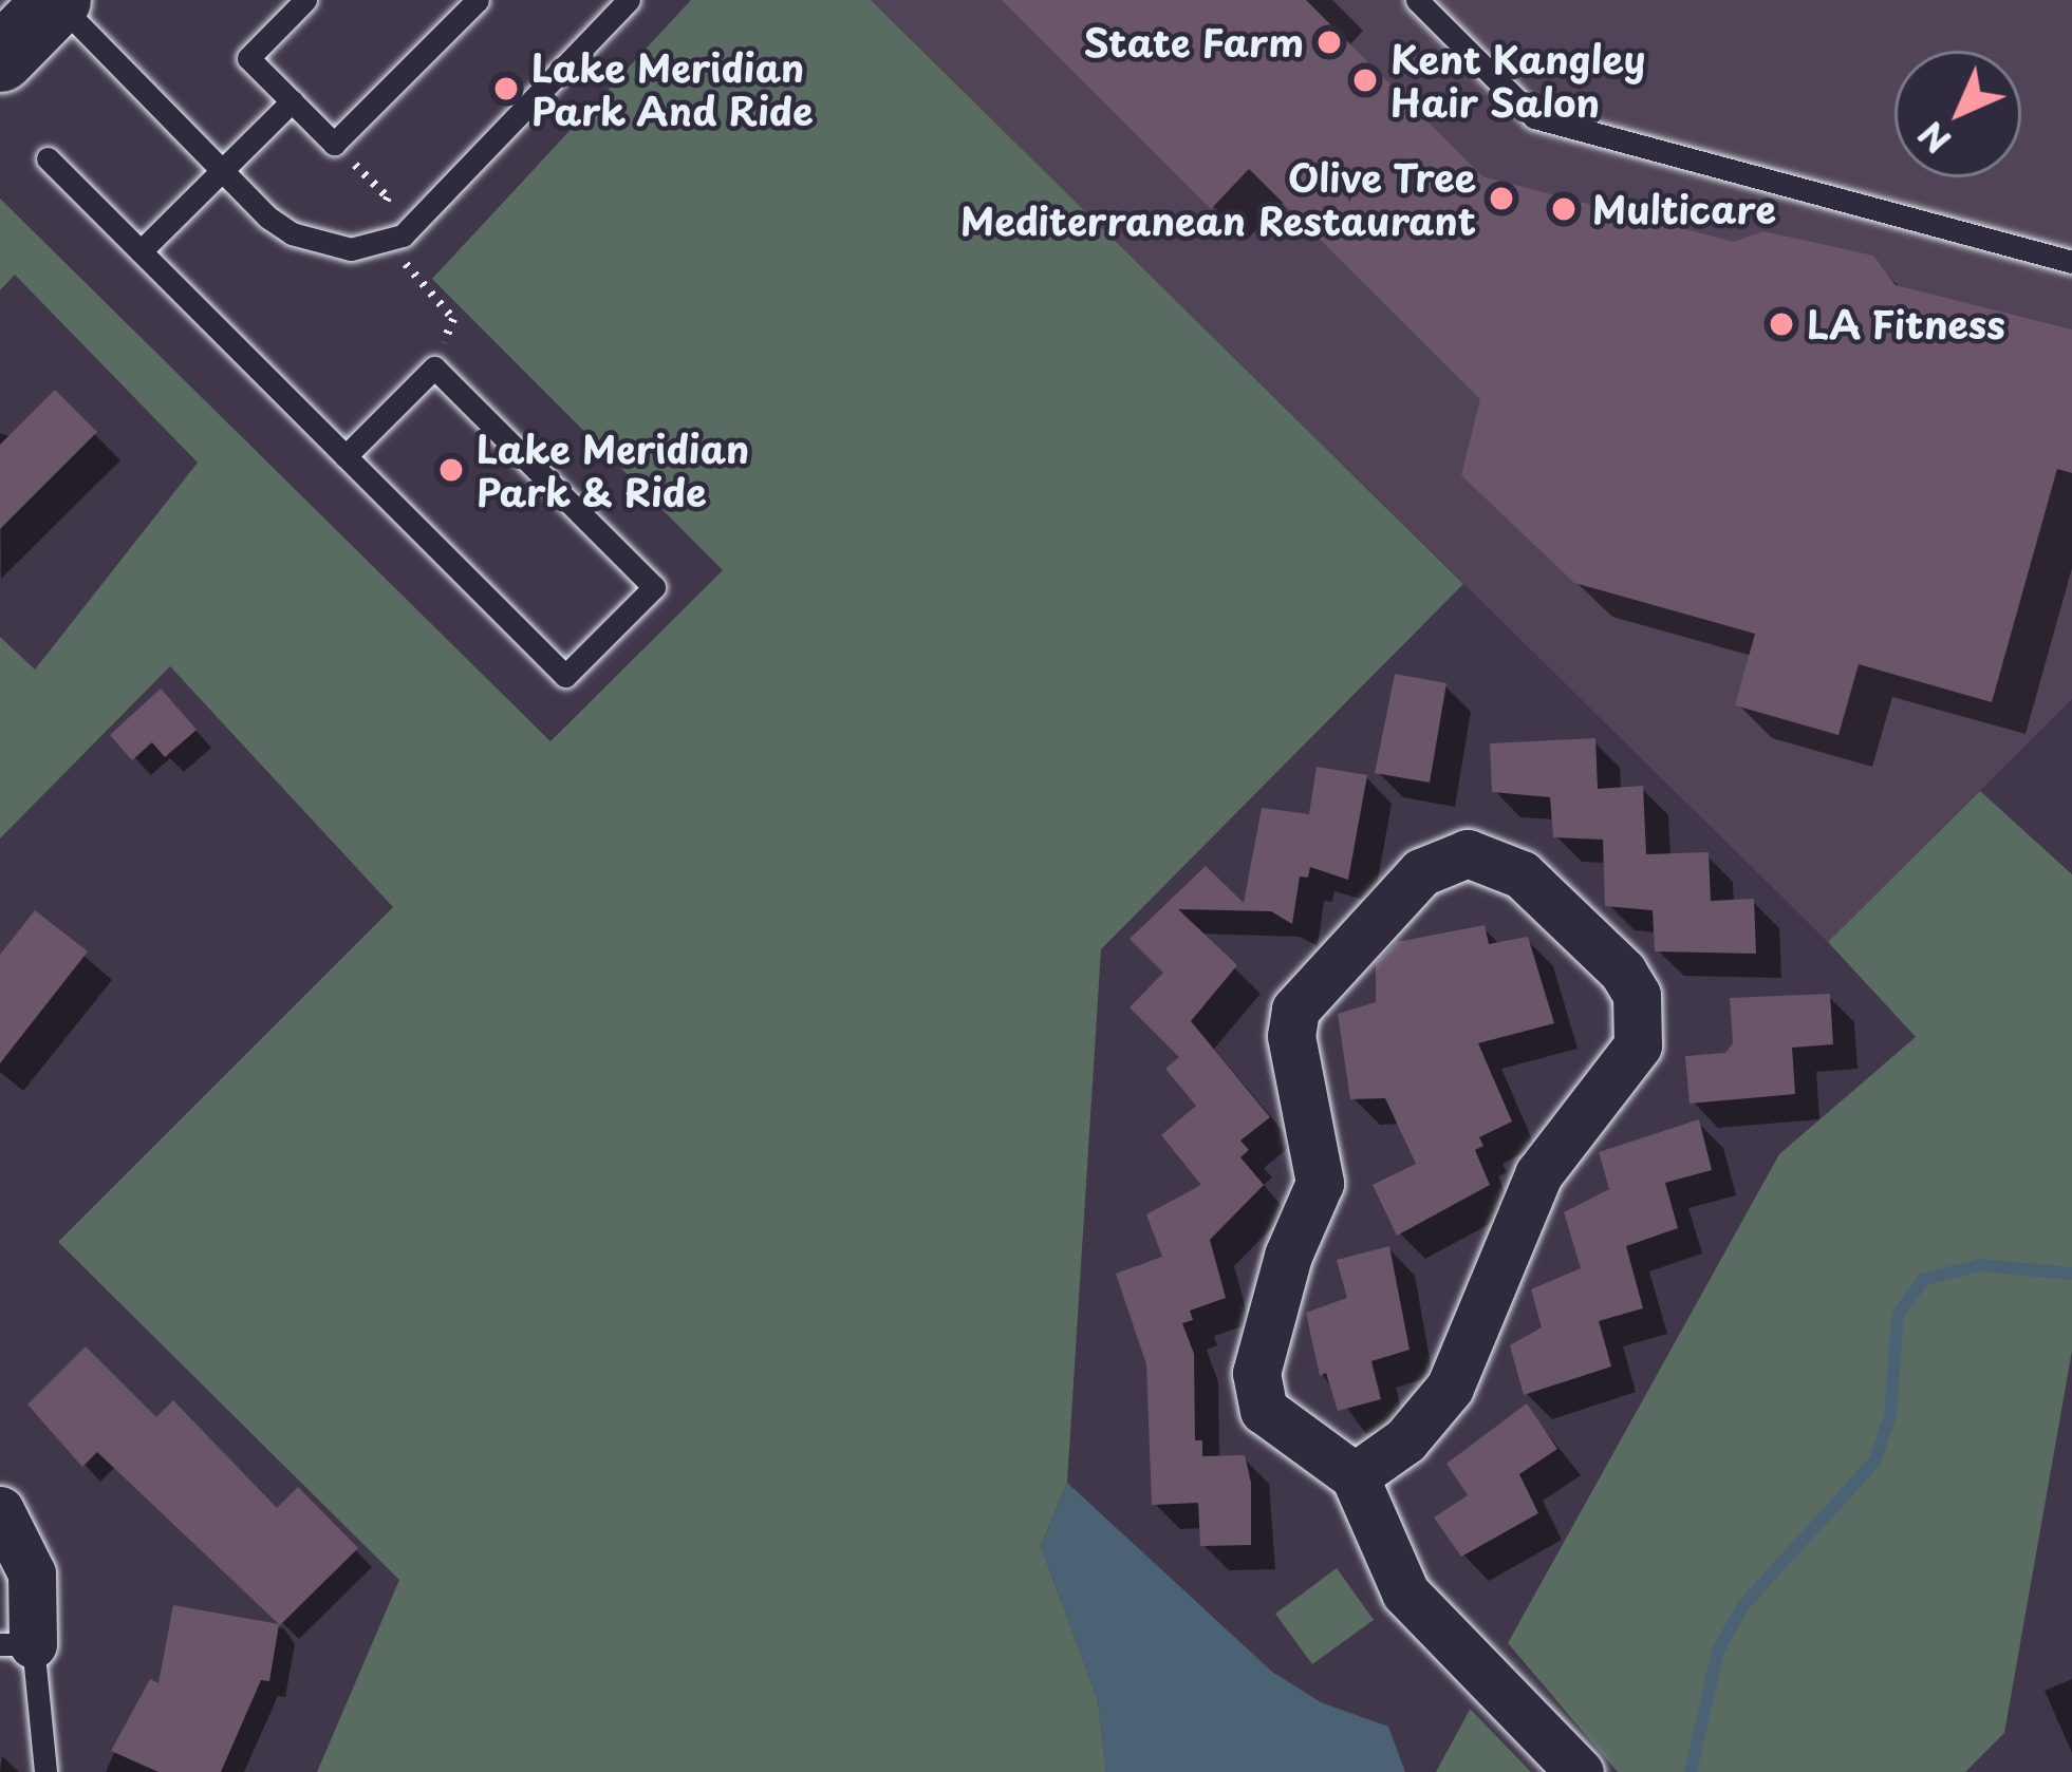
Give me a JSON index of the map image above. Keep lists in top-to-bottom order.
{
  "places": [
    "State Farm",
    "Kent Kangley Hair Salon",
    "Lake Meridian Park And Ride",
    "Olive Tree Mediterranean Restaurant",
    "Multicare",
    "LA Fitness",
    "Lake Meridian Park & Ride"
  ],
  "north": "bottom left"
}
